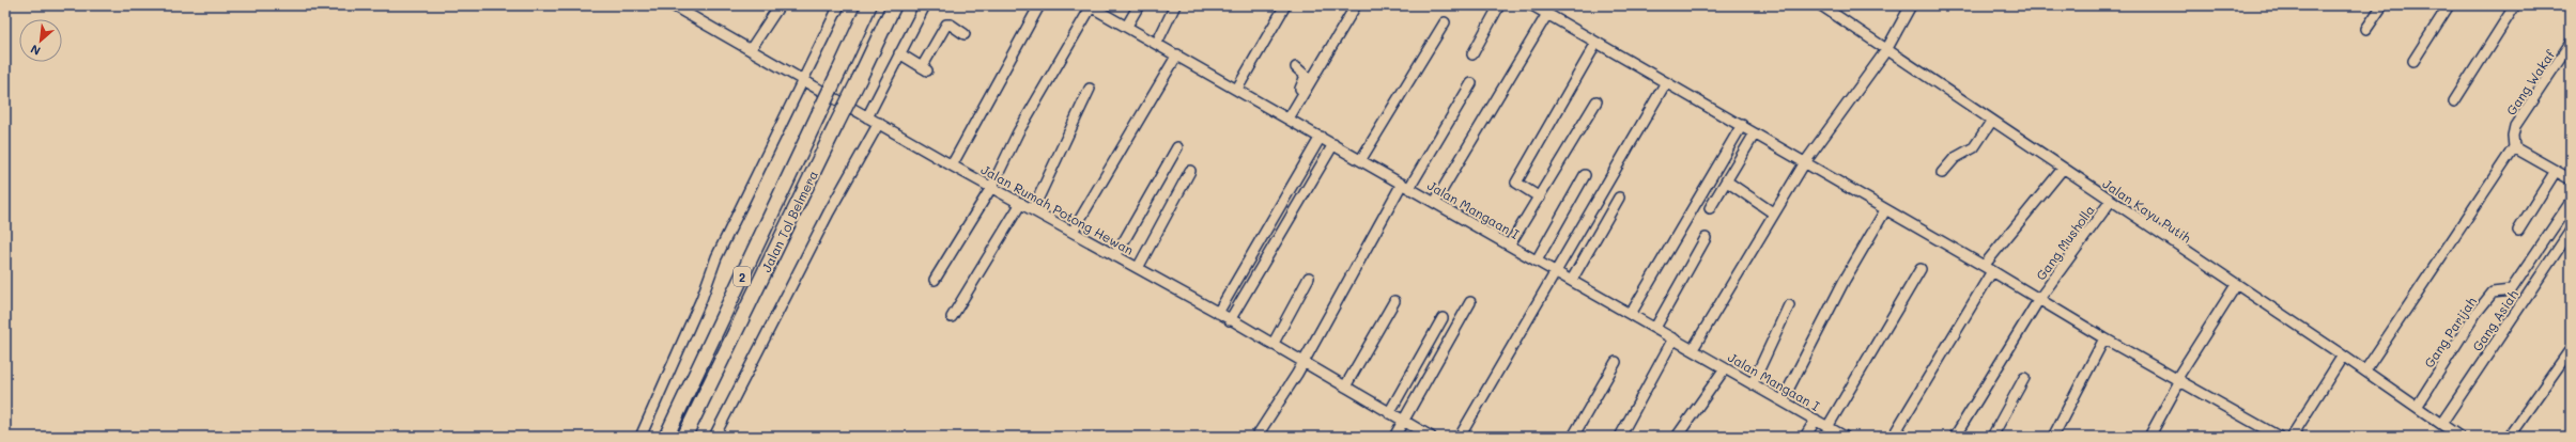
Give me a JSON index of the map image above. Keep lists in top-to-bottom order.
{
  "streets": {
    "highway": ["Jalan Tol Belmera", "2"],
    "street": [
      "Gang Wakaf",
      "Jalan Rumah Potong Hewan",
      "Jalan Mangaan I",
      "Jalan Kayu Putih",
      "Gang Musholla",
      "Gang Asiah",
      "Gang Parijah"
    ]
  },
  "crossings": [
    ["Jalan Kayu Putih", "Gang Musholla"],
    ["Jalan Kayu Putih", "Gang Asiah"],
    ["Jalan Kayu Putih", "Gang Parijah"]
  ],
  "north": "bottom left"
}
